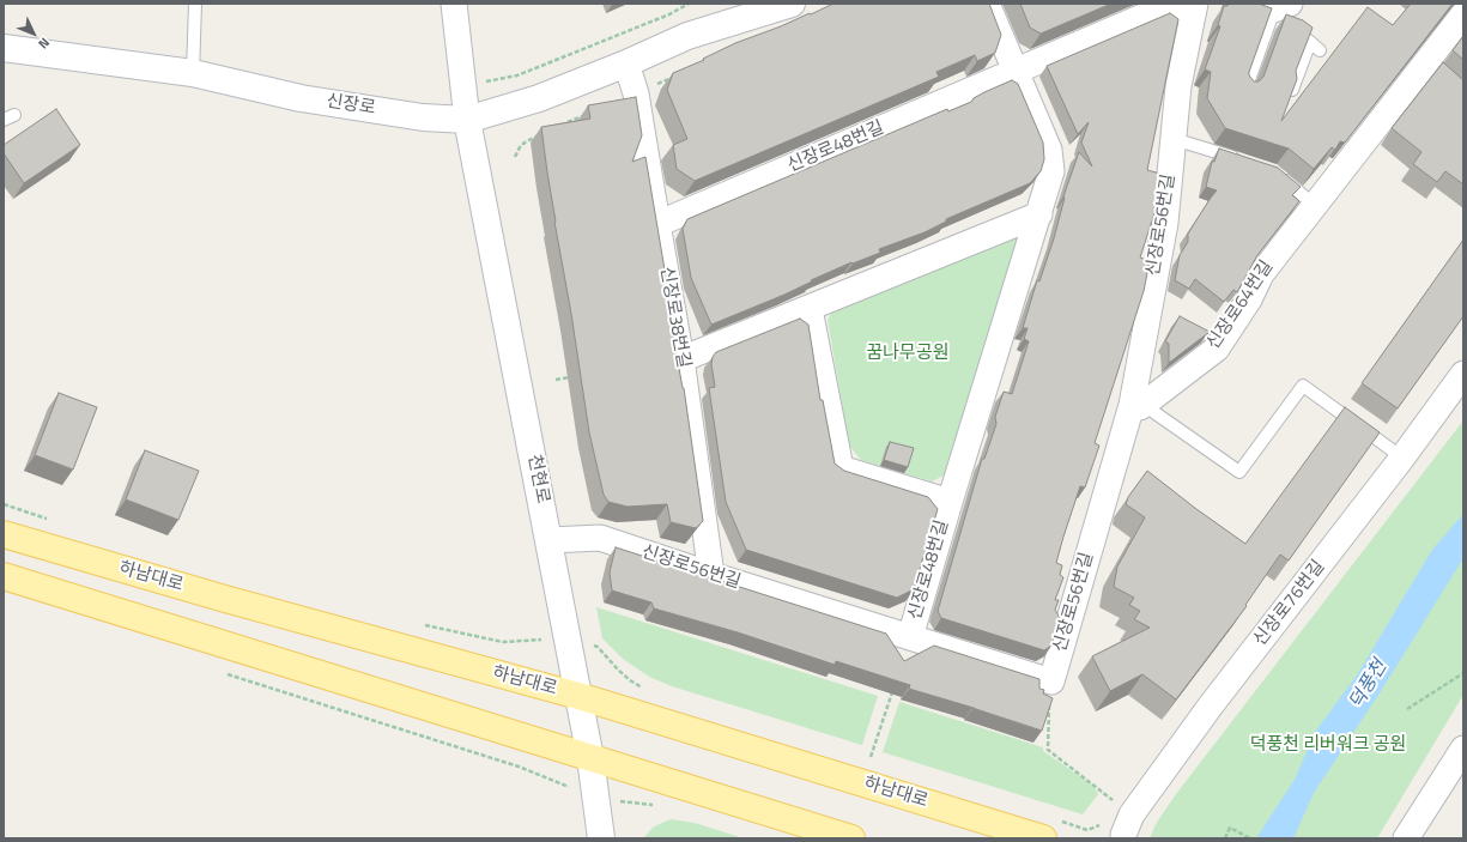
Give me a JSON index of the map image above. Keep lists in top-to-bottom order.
{
  "streets": {
    "main road": ["하남대로"],
    "street": [
      "신장로",
      "신장로48번길",
      "신장로56번길",
      "신장로64번길",
      "신장로38번길",
      "천현로",
      "신장로76번길"
    ]
  },
  "crossings": [
    ["신장로", "신장로38번길"],
    ["신장로", "천현로"],
    ["신장로48번길", "신장로56번길"],
    ["신장로48번길", "신장로38번길"],
    ["신장로56번길", "신장로64번길"],
    ["신장로56번길", "신장로38번길"],
    ["신장로56번길", "천현로"],
    ["천현로", "하남대로"]
  ],
  "water": ["덕풍천"],
  "parks": ["꿈나무공원", "덕풍천 리버워크 공원"],
  "north": "bottom right"
}
